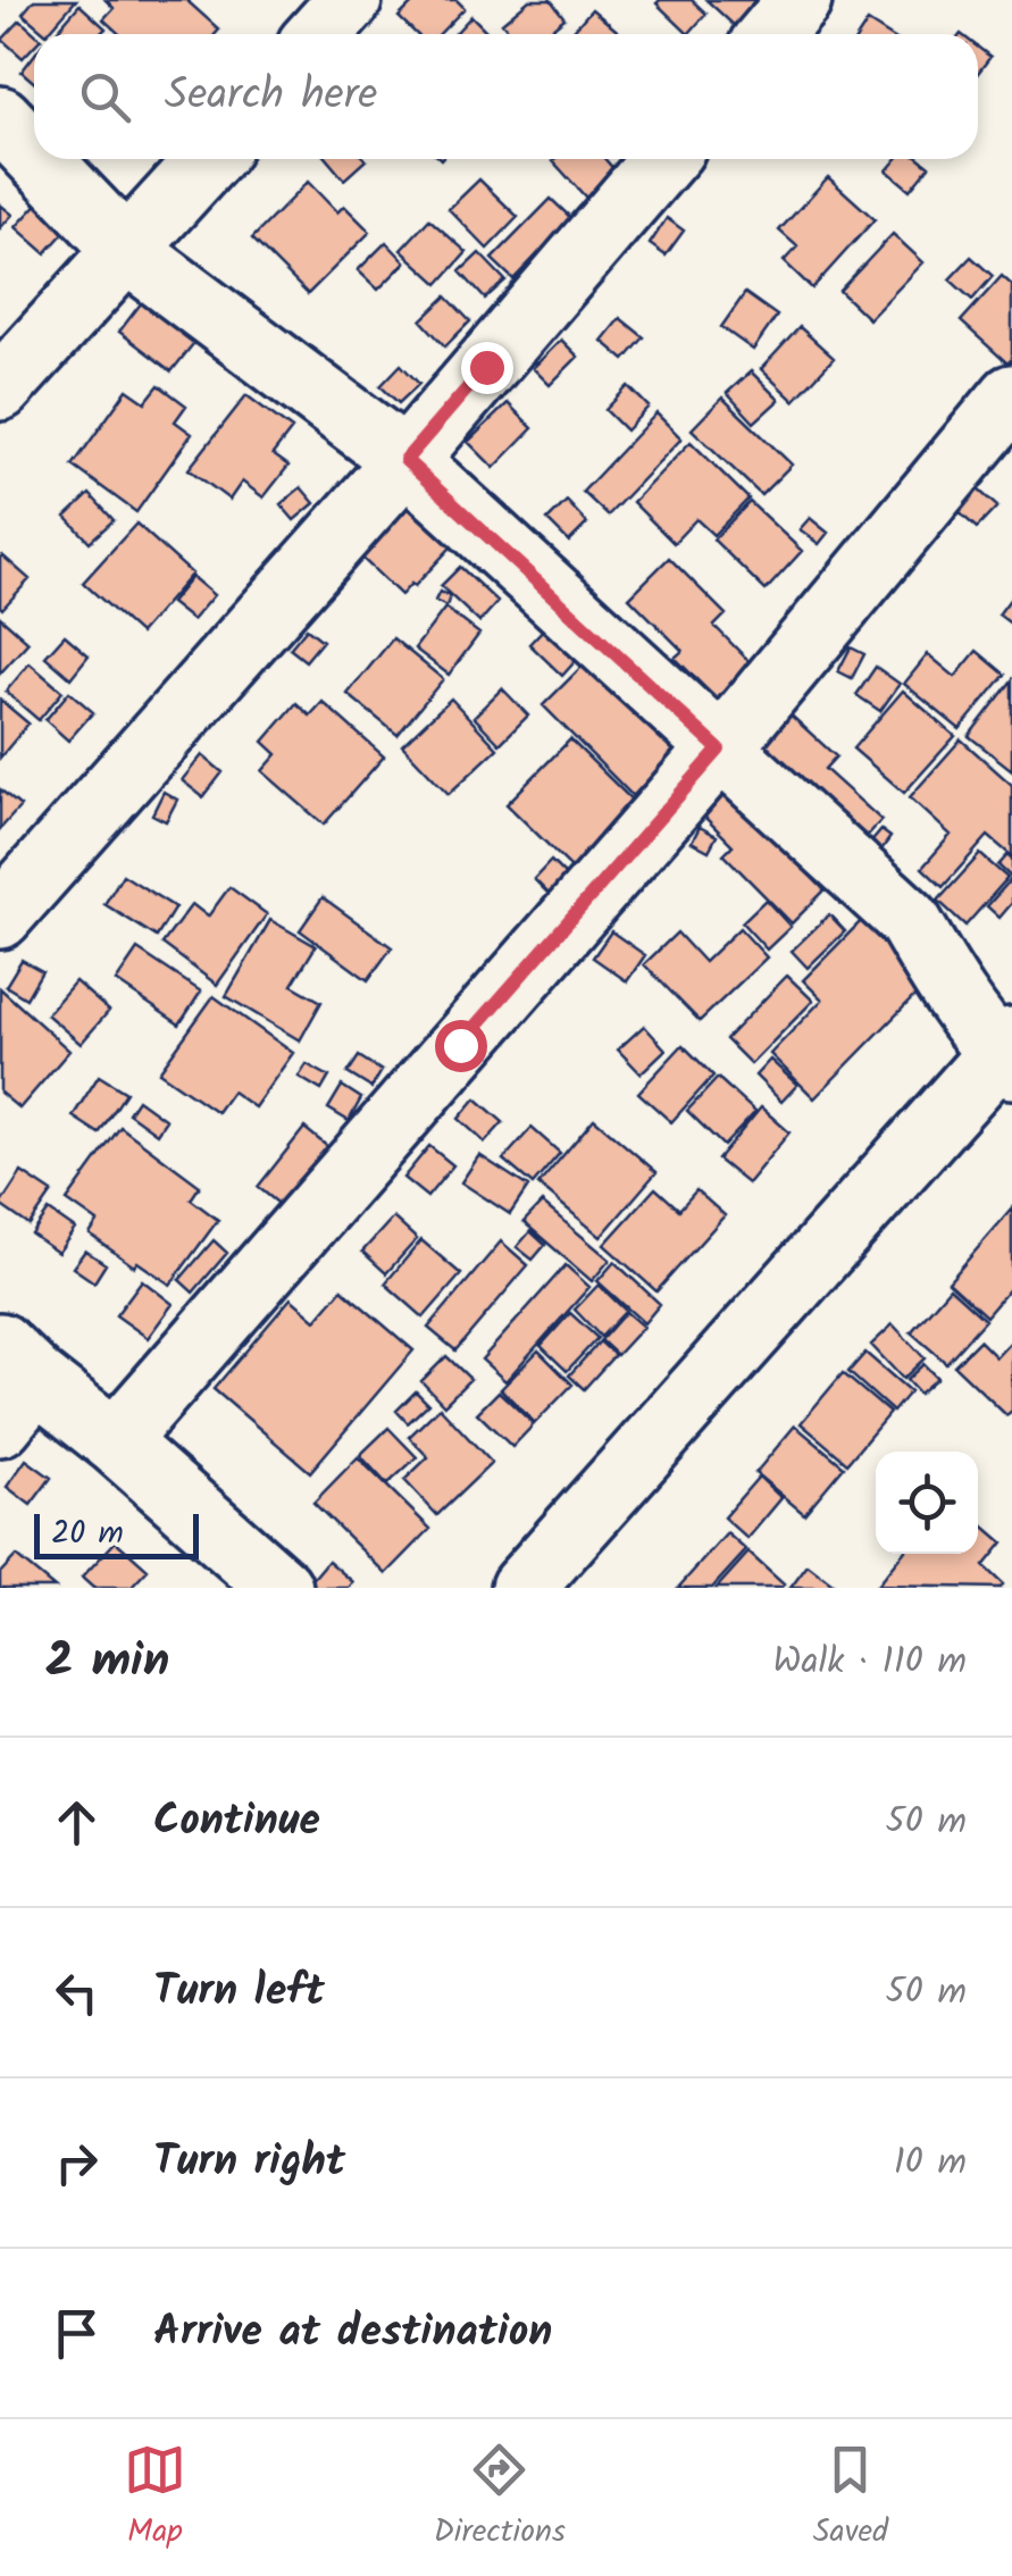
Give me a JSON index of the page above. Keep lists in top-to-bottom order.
{
  "scale_bar": "20 m",
  "page": {
    "search": "Search here",
    "scale": "20 m",
    "heading": ["2 min", "Walk · 110 m"],
    "list": [
      ["Continue", "50 m"],
      ["Turn left", "50 m"],
      ["Turn right", "10 m"],
      "Arrive at destination"
    ],
    "nav": ["Map", "Directions", "Saved"]
  }
}
